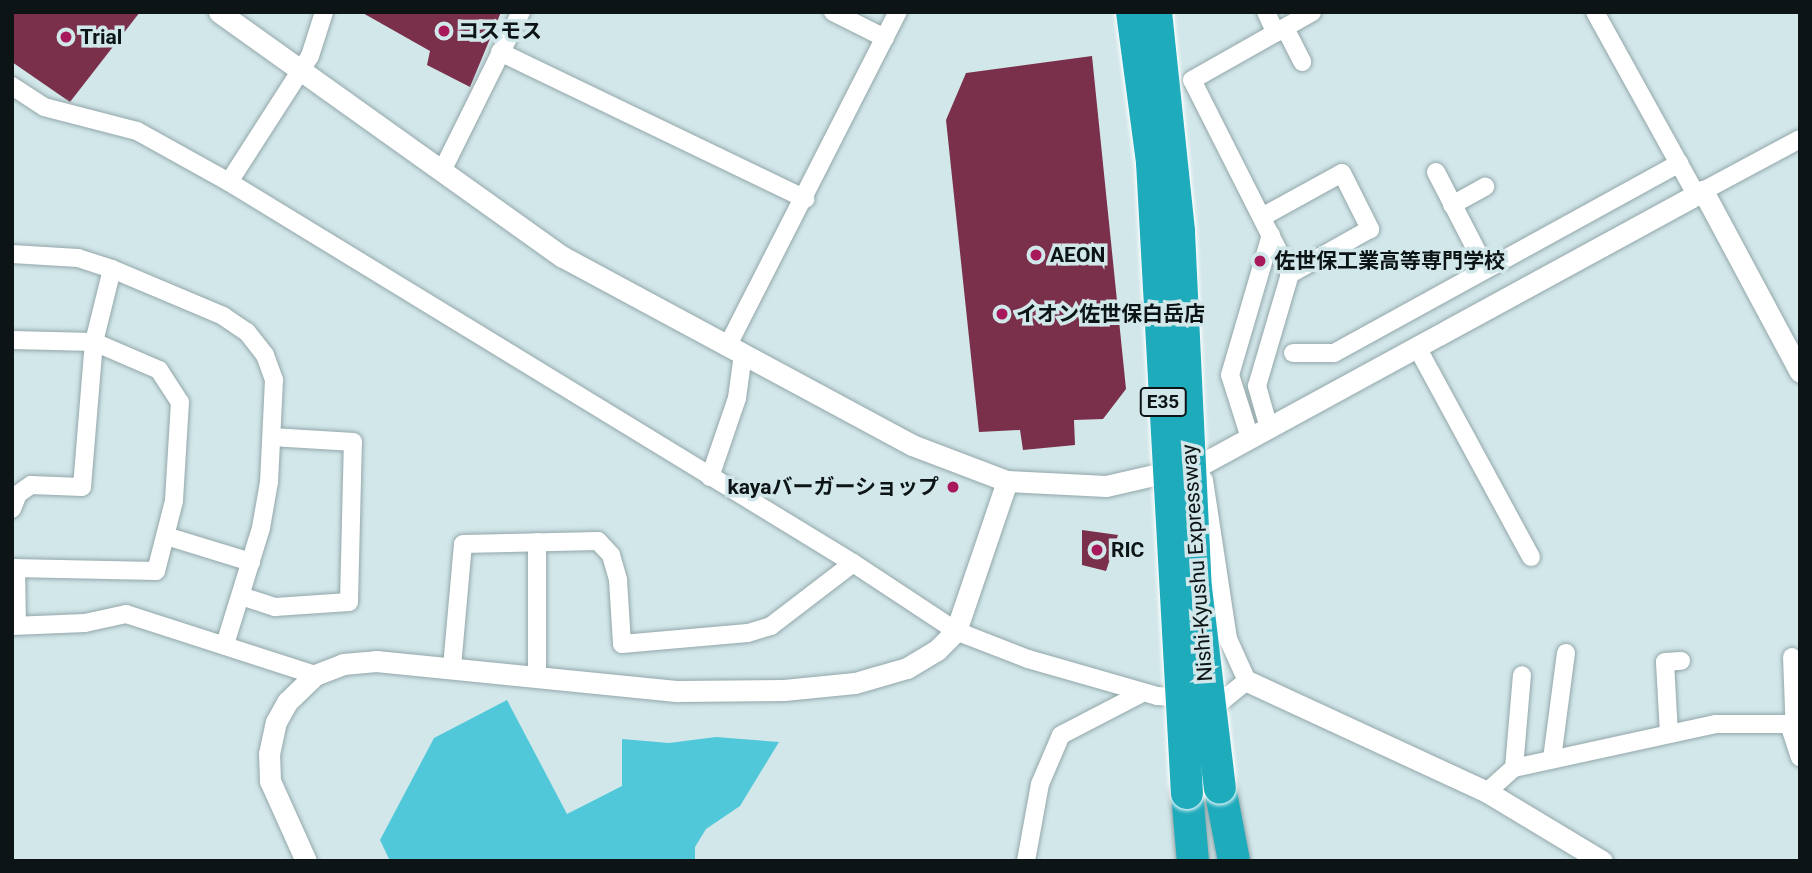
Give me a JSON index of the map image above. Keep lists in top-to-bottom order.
{
  "streets": {
    "highway": ["E35", "Nishi-Kyushu Expressway"]
  },
  "places": [
    "コスモス",
    "Trial",
    "AEON",
    "佐世保工業高等専門学校",
    "イオン佐世保白岳店",
    "kayaバーガーショップ",
    "RIC"
  ]
}
